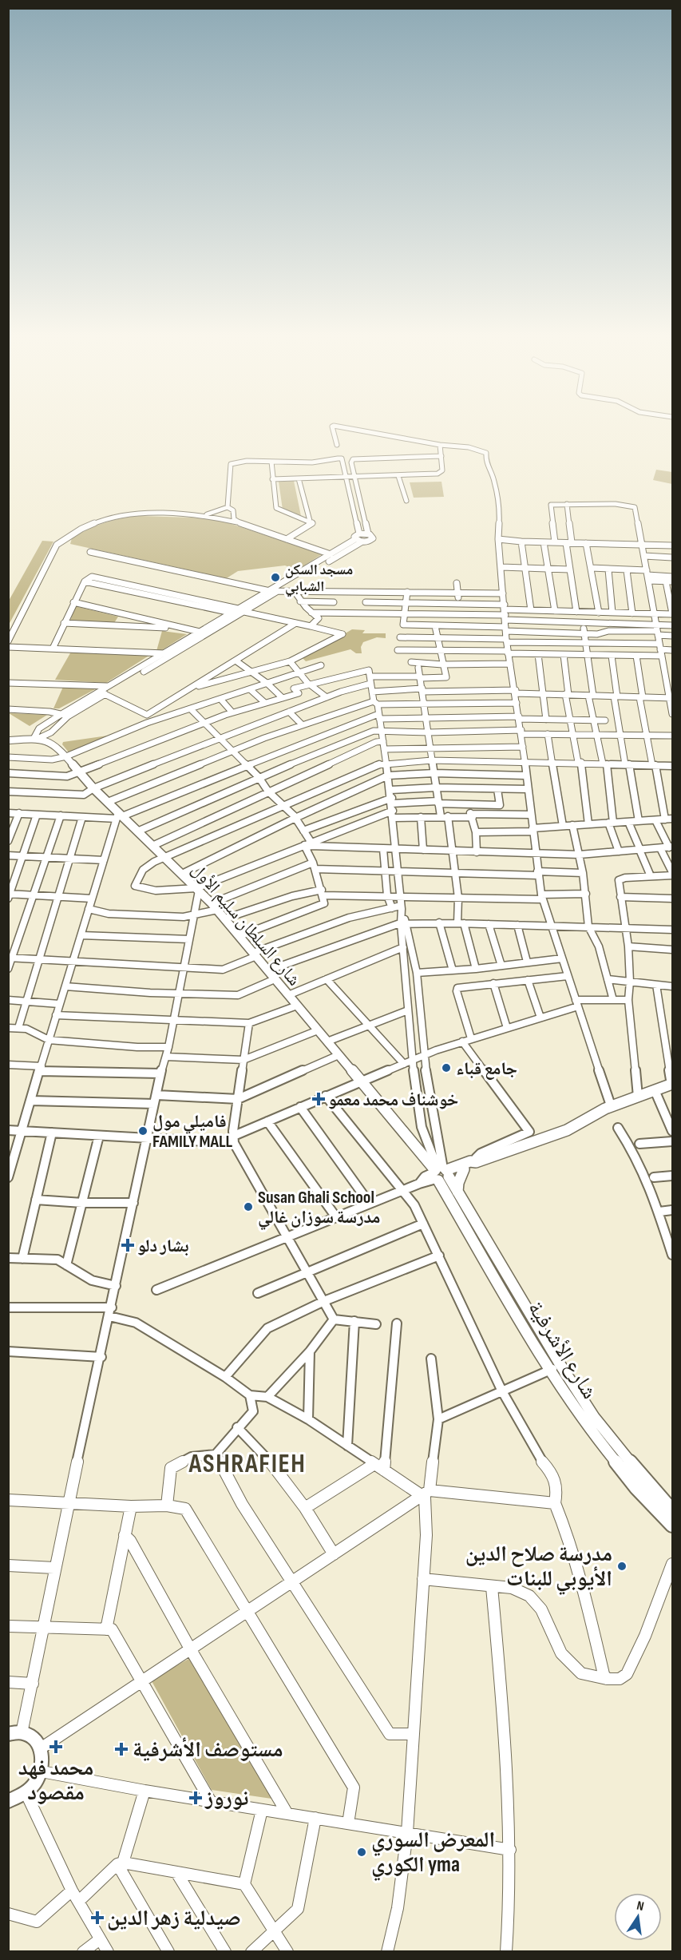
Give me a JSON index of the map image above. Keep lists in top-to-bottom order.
{
  "streets": {
    "street": ["شارع السلطان سليم الأول", "شارع الأشرفية"]
  },
  "crossings": [
    ["شارع السلطان سليم الأول", "شارع الأشرفية"]
  ],
  "districts": ["ASHRAFIEH"],
  "places": {
    "other": [
      "مسجد السكن الشبابي",
      "جامع قباء",
      "فاميلي مول FAMILY MALL",
      "Susan Ghali School مدرسة سوزان غالي",
      "مدرسة صلاح الدين الأيوبي للبنات",
      "المعرض السوري الكوري yma"
    ],
    "health": [
      "خوشناف محمد معمو",
      "بشار دلو",
      "محمد فهد مقصود",
      "مستوصف الأشرفية",
      "نوروز",
      "صيدلية زهر الدين"
    ]
  },
  "north": "top"
}
